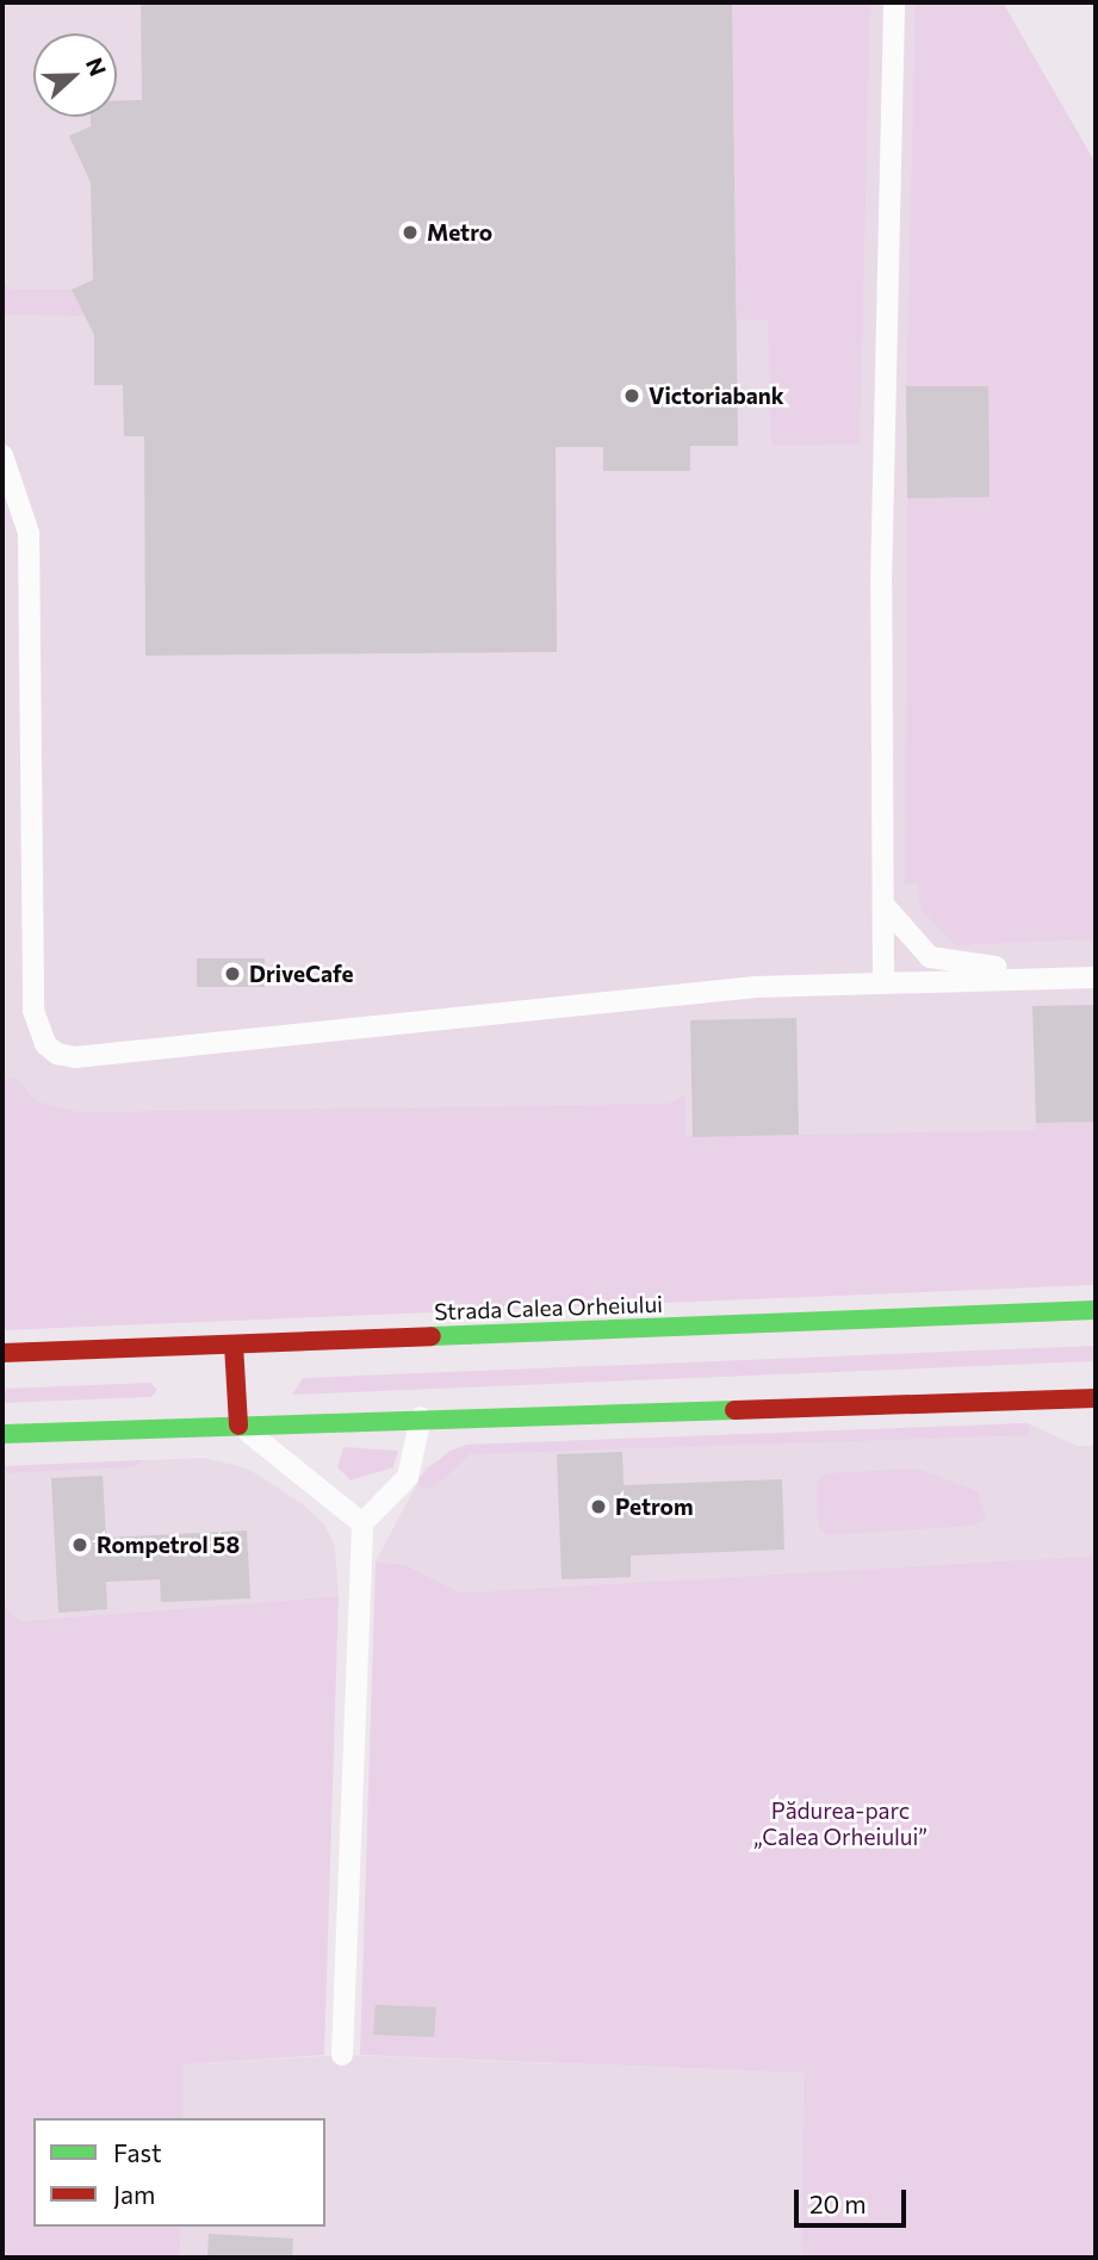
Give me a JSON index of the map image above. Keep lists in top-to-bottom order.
{
  "streets": {
    "highway": ["Strada Calea Orheiului"]
  },
  "parks": ["Pădurea-parc „Calea Orheiului”"],
  "places": [
    "Metro",
    "Victoriabank",
    "DriveCafe",
    "Petrom",
    "Rompetrol 58"
  ],
  "legend": ["Fast", "Jam"],
  "scale_bar": "20 m",
  "north": "right"
}
